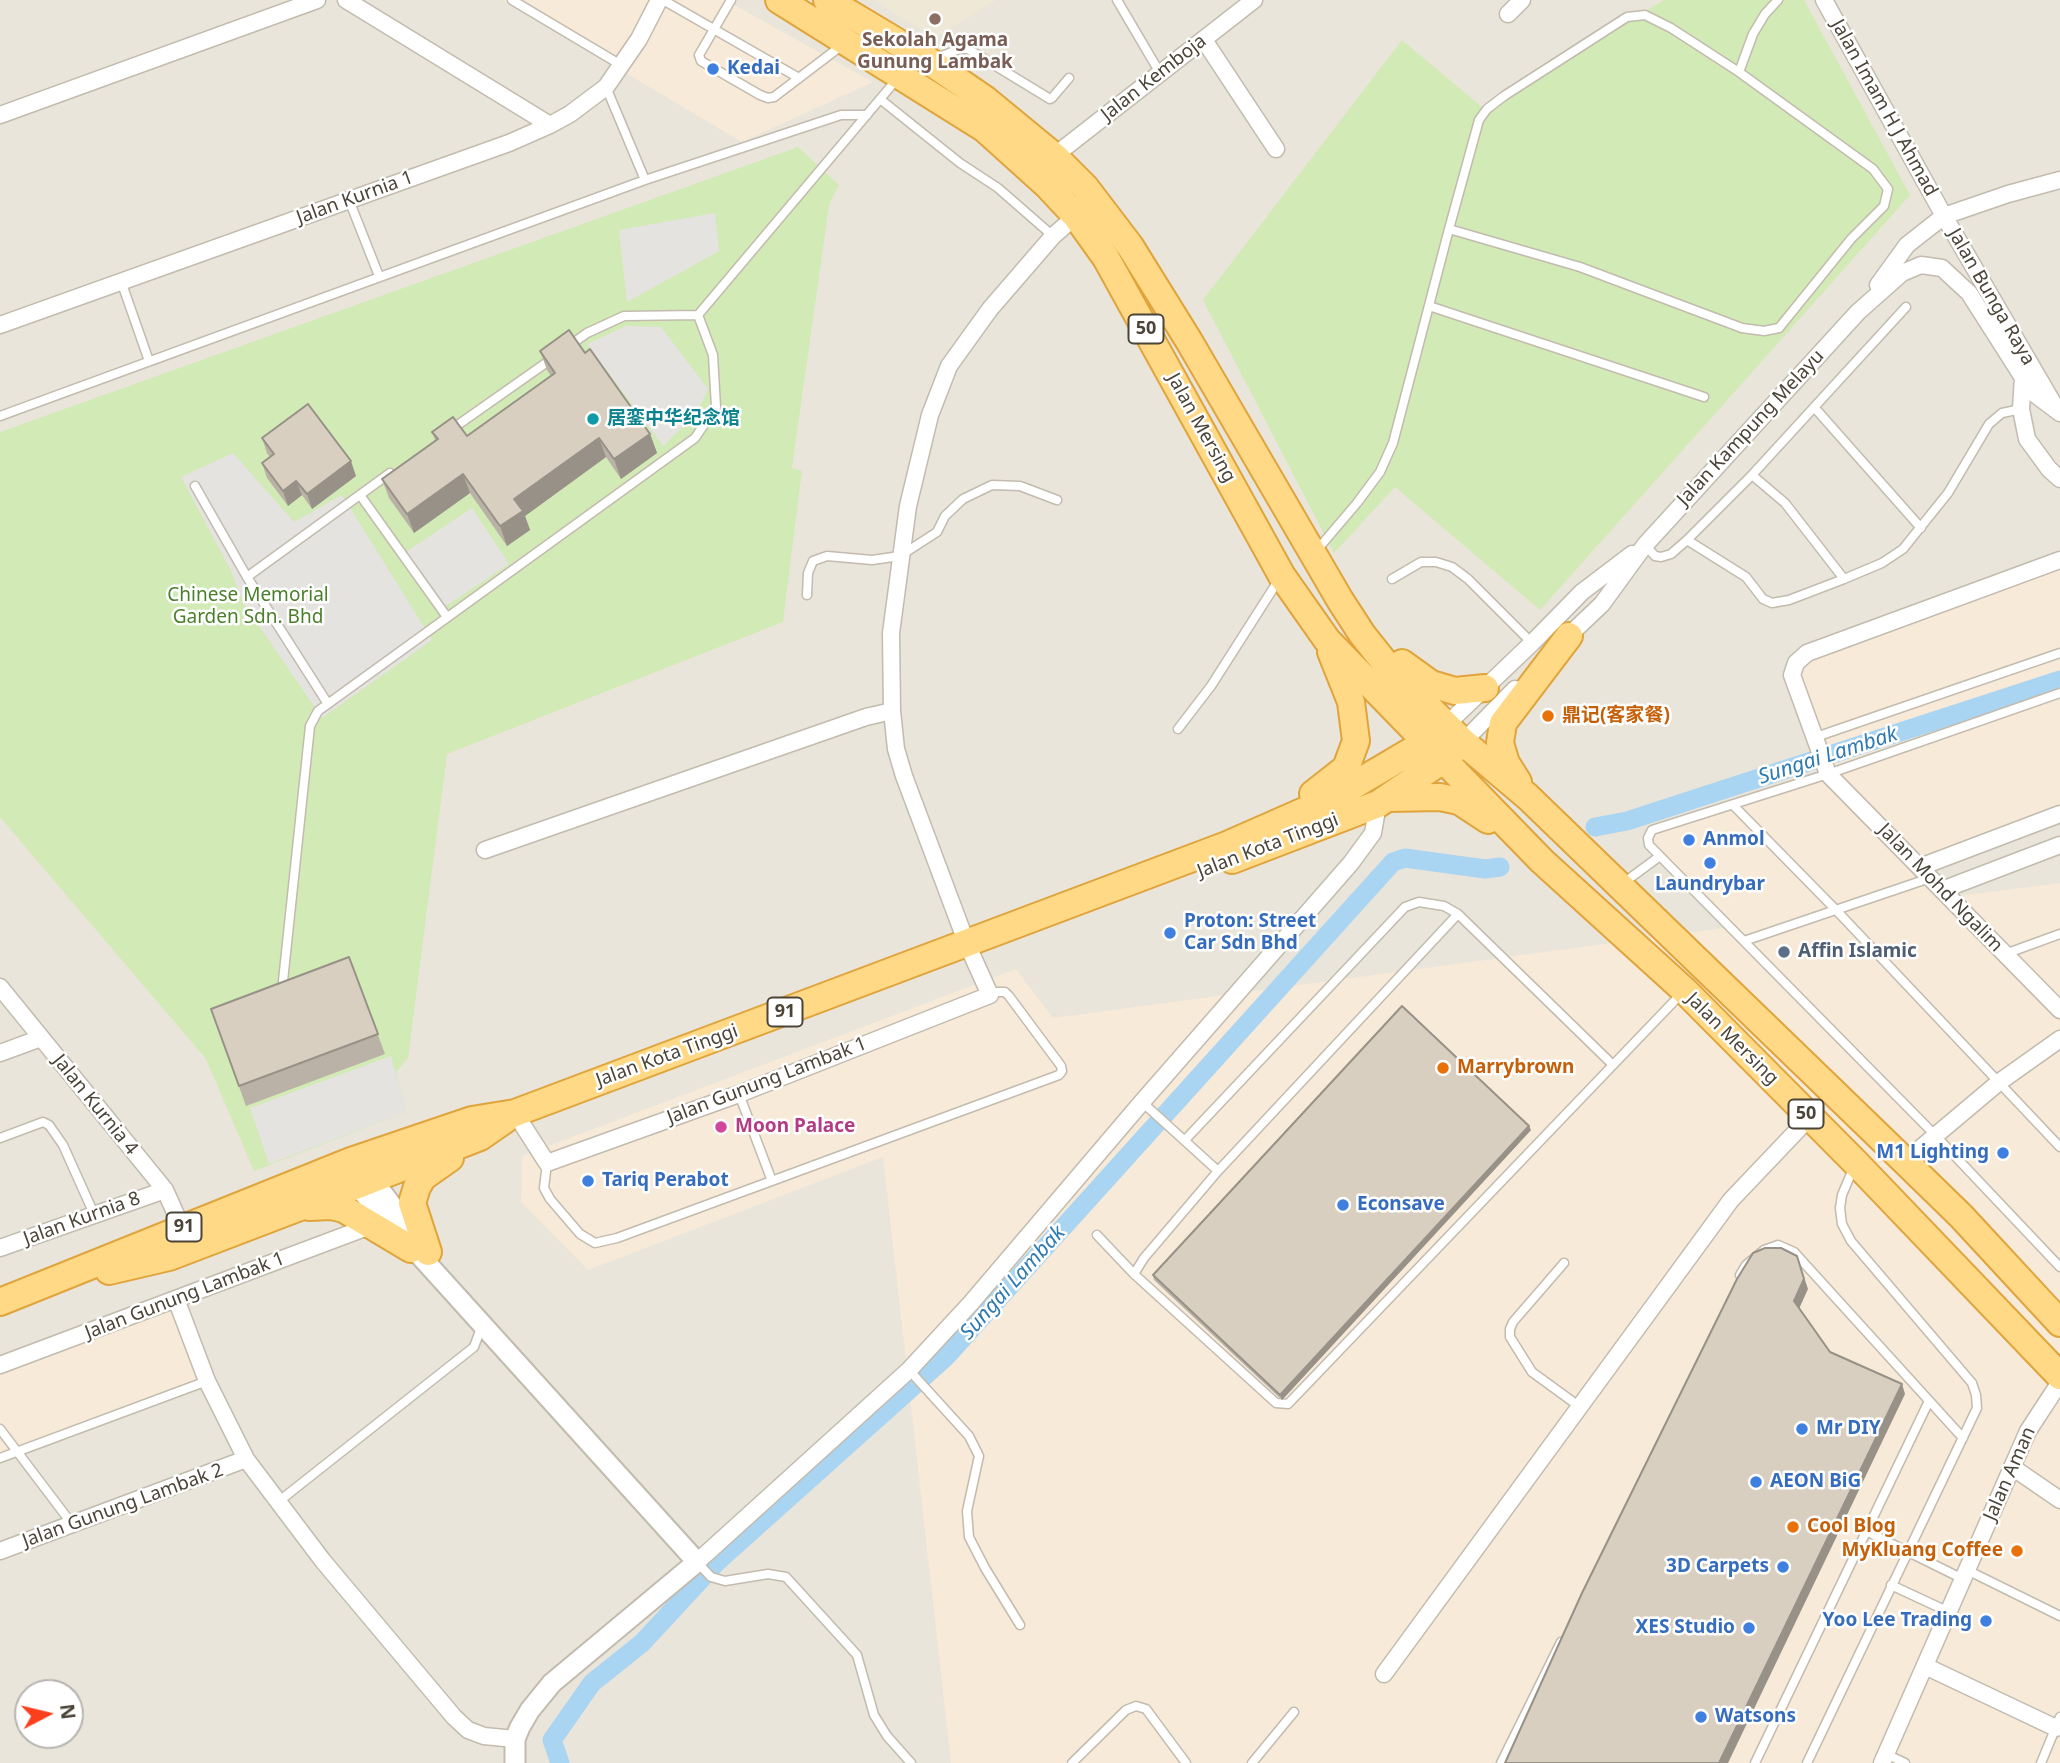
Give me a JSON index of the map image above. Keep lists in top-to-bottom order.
{
  "streets": {
    "highway": [
      "50",
      "Jalan Mersing",
      "Jalan Kota Tinggi",
      "91"
    ],
    "street": [
      "Jalan Kemboja",
      "Jalan Imam H J Ahmad",
      "Jalan Kurnia 1",
      "Jalan Bunga Raya",
      "Jalan Kampung Melayu",
      "Jalan Mohd Ngalim",
      "Jalan Gunung Lambak 1",
      "Jalan Kurnia 4",
      "Jalan Kurnia 8",
      "Jalan Aman",
      "Jalan Gunung Lambak 2"
    ]
  },
  "crossings": [
    ["Jalan Kemboja", "Jalan Mersing"],
    ["Jalan Imam H J Ahmad", "Jalan Bunga Raya"],
    ["Jalan Mersing", "Jalan Kampung Melayu"],
    ["Jalan Mersing", "Jalan Kota Tinggi"],
    ["Jalan Kampung Melayu", "Jalan Kota Tinggi"],
    ["Jalan Kota Tinggi", "Jalan Kurnia 4"],
    ["Jalan Kurnia 4", "Jalan Kurnia 8"]
  ],
  "water": ["Sungai Lambak"],
  "parks": ["Chinese Memorial Garden Sdn. Bhd"],
  "places": [
    "Sekolah Agama Gunung Lambak",
    "Kedai",
    "居銮中华纪念馆",
    "鼎记(客家餐)",
    "Anmol",
    "Laundrybar",
    "Proton: Street Car Sdn Bhd",
    "Affin Islamic",
    "Marrybrown",
    "Moon Palace",
    "M1 Lighting",
    "Tariq Perabot",
    "Econsave",
    "Mr DIY",
    "AEON BiG",
    "Cool Blog",
    "MyKluang Coffee",
    "3D Carpets",
    "Yoo Lee Trading",
    "XES Studio",
    "Watsons"
  ],
  "north": "right"
}
